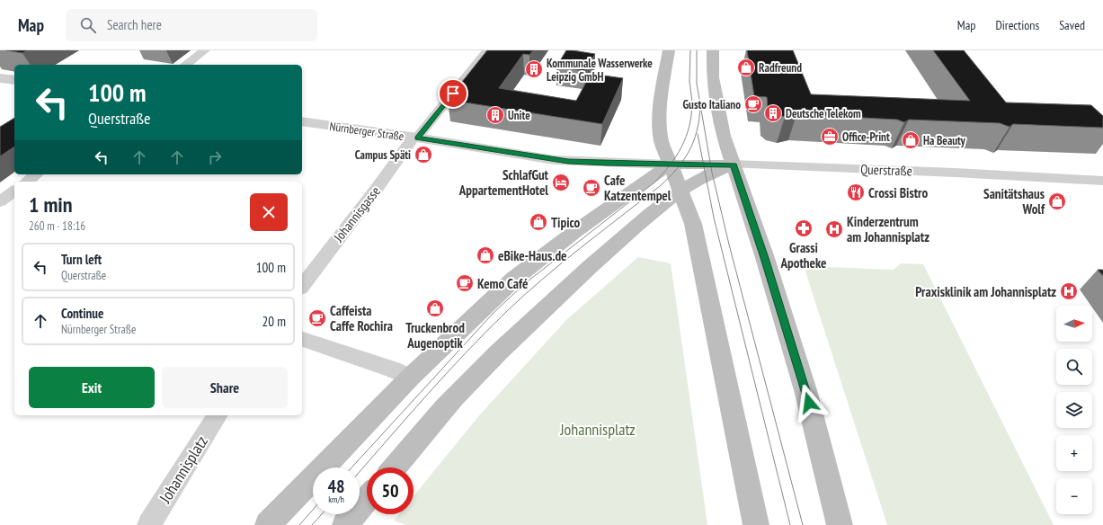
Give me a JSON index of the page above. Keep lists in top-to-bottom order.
{
  "streets": {
    "main road": ["Querstraße"],
    "street": ["Nürnberger Straße", "Johannisgasse", "Johannisplatz"]
  },
  "crossings": [
    ["Nürnberger Straße", "Querstraße"],
    ["Nürnberger Straße", "Johannisgasse"]
  ],
  "parks": ["Johannisplatz"],
  "places": {
    "shop": [
      "Radfreund",
      "Ha Beauty",
      "Campus Späti",
      "Sanitätshaus Wolf",
      "Tipico",
      "eBike-Haus.de",
      "Truckenbrod Augenoptik"
    ],
    "building": ["Kommunale Wasserwerke Leipzig GmbH", "Deutsche Telekom", "Unite"],
    "cafe": [
      "Gusto Italiano",
      "Cafe Katzentempel",
      "Kemo Café",
      "Caffeista Caffe Rochira"
    ],
    "office": ["Office-Print"],
    "hotel": ["SchlafGut AppartementHotel"],
    "restaurant": ["Crossi Bistro"],
    "pharmacy": ["Grassi Apotheke"],
    "hospital": ["Kinderzentrum am Johannisplatz", "Praxisklinik am Johannisplatz"]
  },
  "north": "right",
  "page": {
    "header": "Map",
    "search": "Search here",
    "nav": ["Map", "Directions", "Saved"],
    "turn": ["100 m", "Querstraße"],
    "heading": ["1 min", "260 m · 18:16"],
    "list": [
      {
        "name": "Turn left",
        "note": "Querstraße",
        "value": "100 m"
      },
      {
        "name": "Continue",
        "note": "Nürnberger Straße",
        "value": "20 m"
      }
    ],
    "map_buttons": ["+", "−"],
    "buttons": ["Exit", "Share"],
    "speed": "48 km/h",
    "limit": "50"
  }
}
